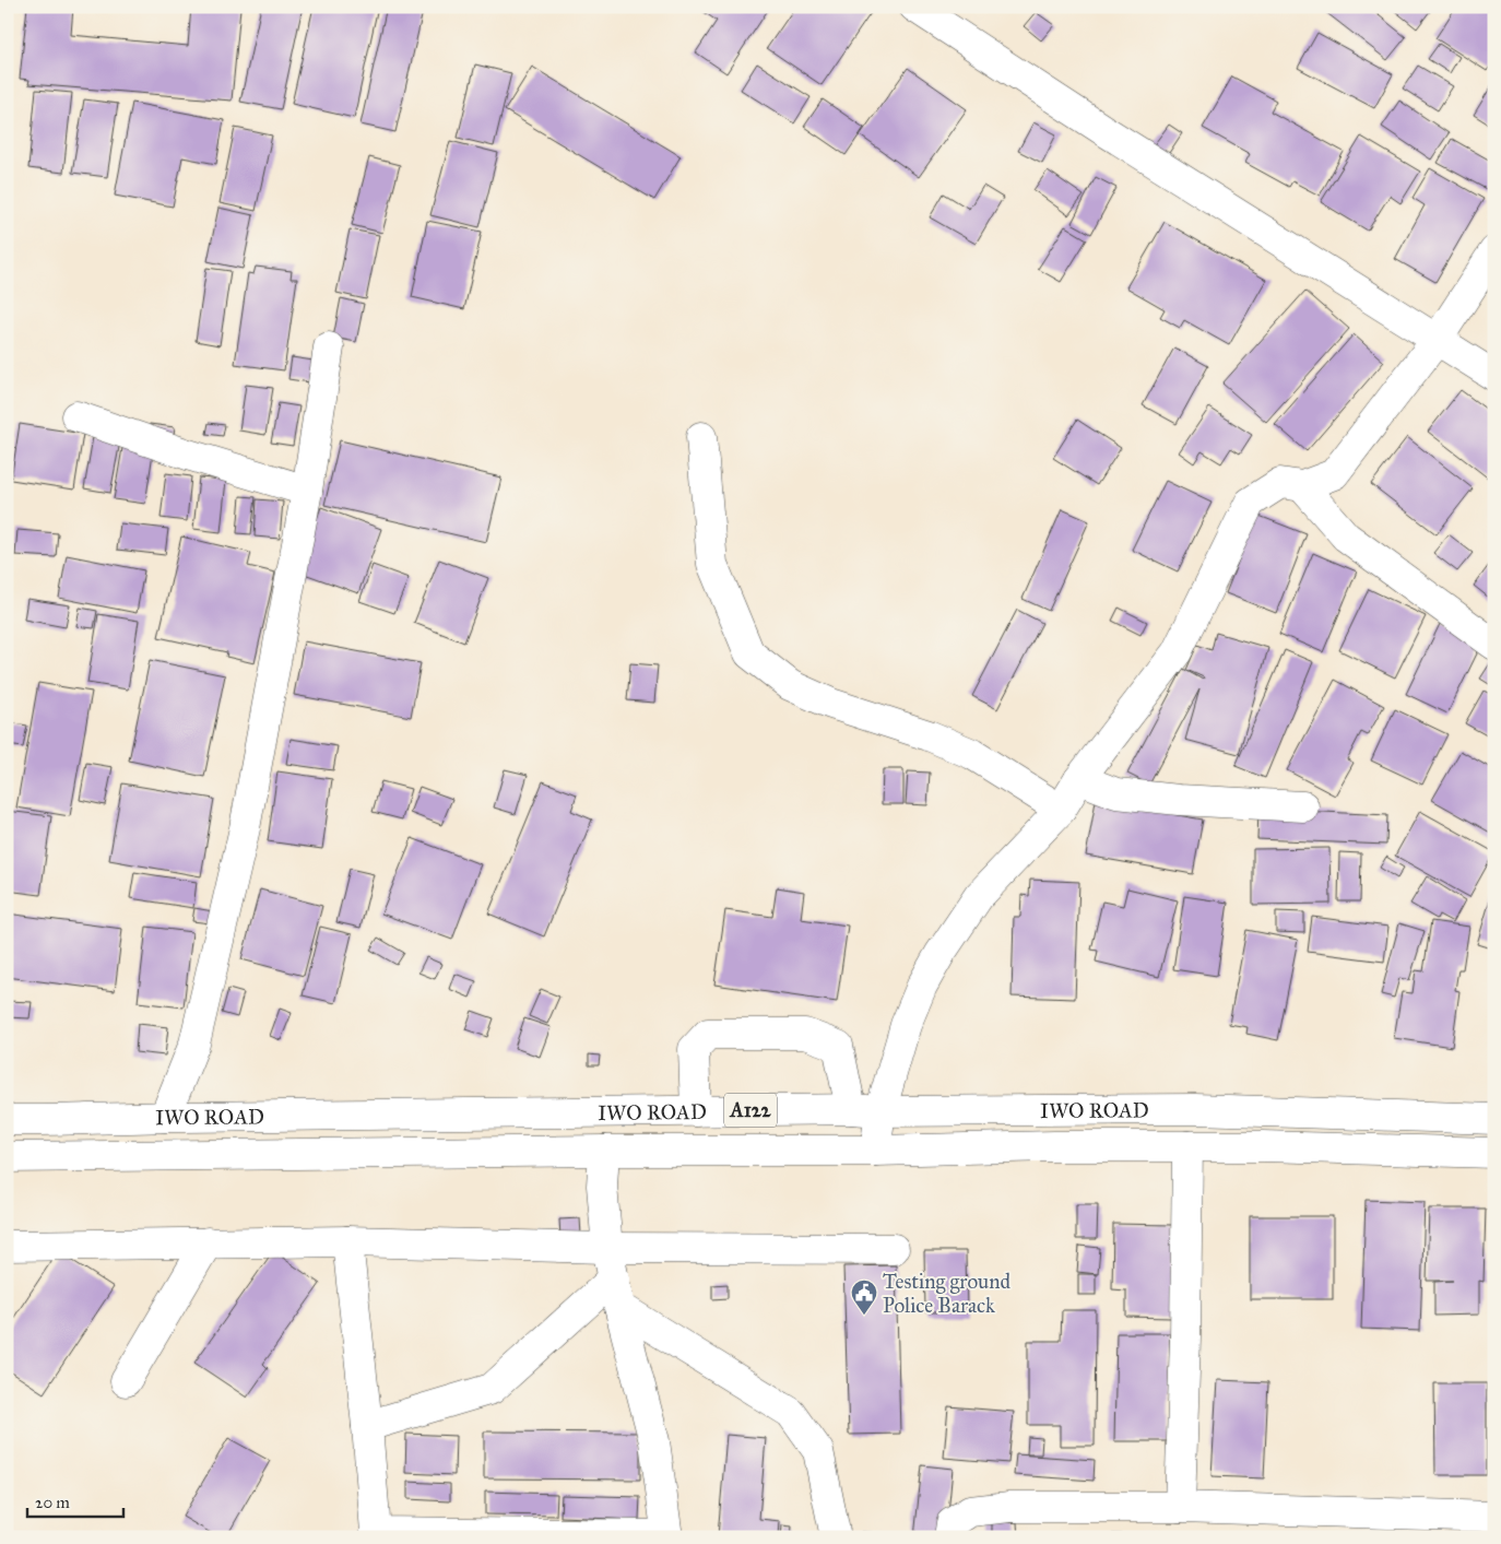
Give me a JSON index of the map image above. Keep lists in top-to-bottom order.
{
  "streets": {
    "main road": ["IWO ROAD", "A122"]
  },
  "places": {
    "public building": ["Testing ground Police Barack"]
  },
  "scale_bar": "20 m"
}
